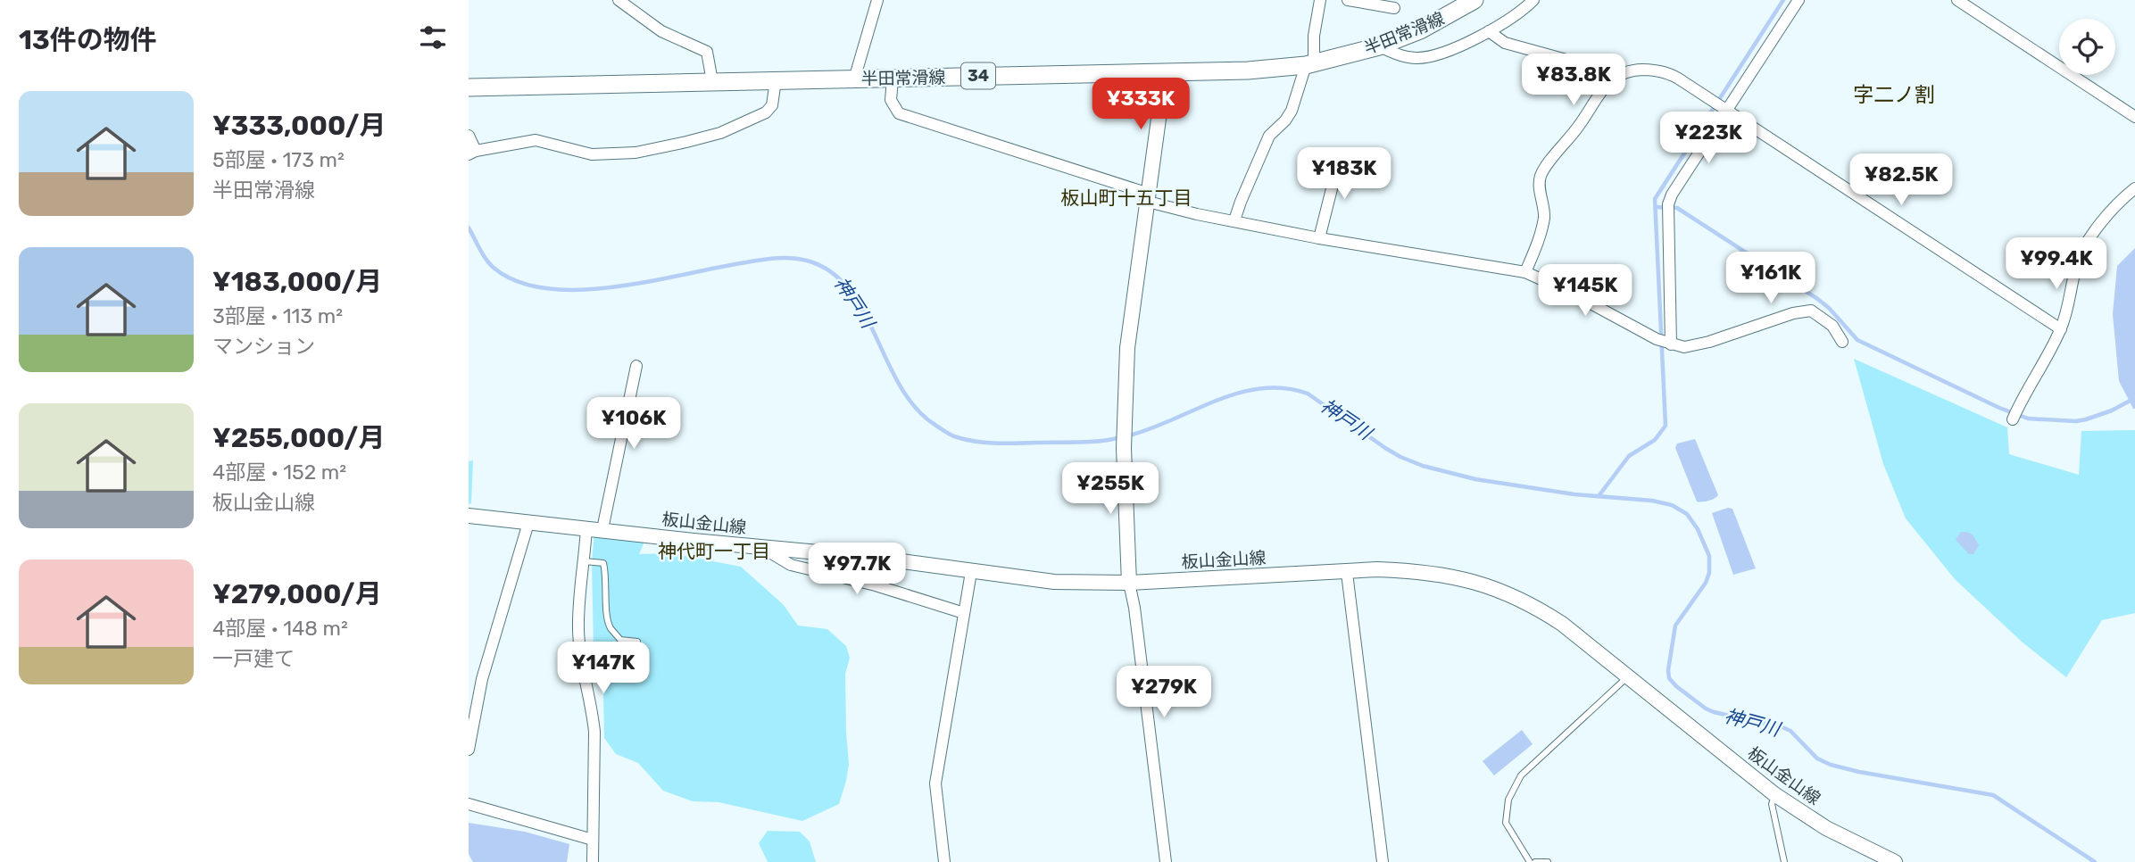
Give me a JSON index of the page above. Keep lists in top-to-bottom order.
{
  "streets": {
    "main road": ["半田常滑線", "34", "板山金山線"]
  },
  "districts": ["字二ノ割", "板山町十五丁目", "神代町一丁目"],
  "water": ["神戸川"],
  "page": {
    "heading": "13件の物件",
    "price": [
      "¥83.8K",
      "¥333K",
      "¥223K",
      "¥183K",
      "¥82.5K",
      "¥99.4K",
      "¥161K",
      "¥145K",
      "¥106K",
      "¥255K",
      "¥97.7K",
      "¥147K",
      "¥279K"
    ],
    "list": [
      {
        "name": "¥333,000/月",
        "note": "5部屋 · 173 m² · 半田常滑線"
      },
      {
        "name": "¥183,000/月",
        "note": "3部屋 · 113 m² · マンション"
      },
      {
        "name": "¥255,000/月",
        "note": "4部屋 · 152 m² · 板山金山線"
      },
      {
        "name": "¥279,000/月",
        "note": "4部屋 · 148 m² · 一戸建て"
      }
    ]
  }
}
